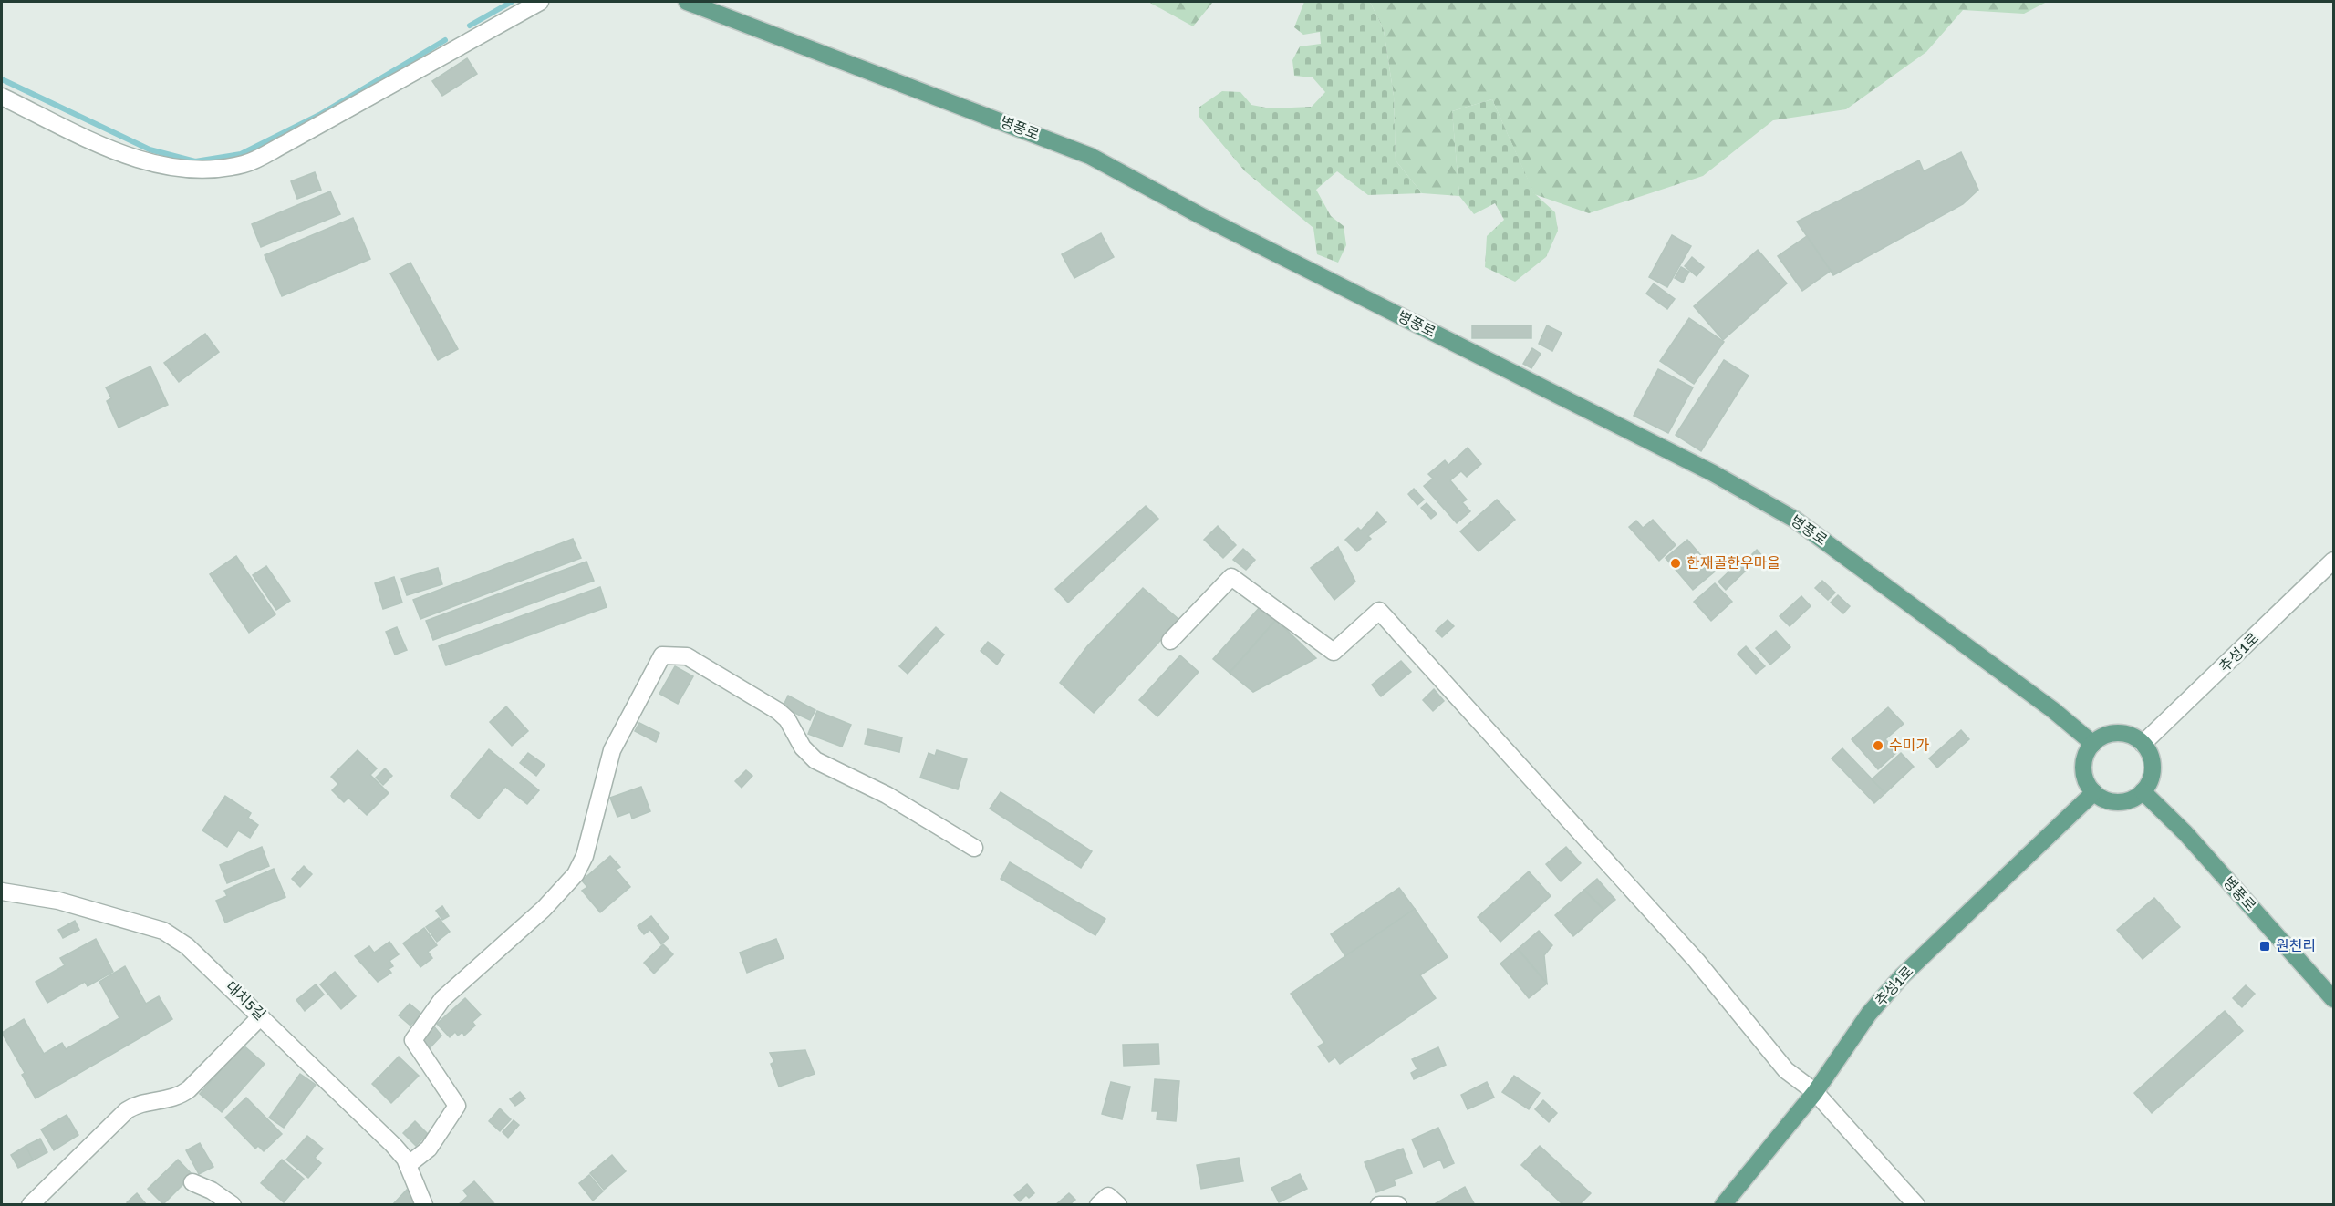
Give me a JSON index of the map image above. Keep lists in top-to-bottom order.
{
  "streets": {
    "main road": ["병풍로", "추성1로"],
    "street": ["대치5길"]
  },
  "crossings": [
    ["병풍로", "추성1로"]
  ],
  "places": {
    "other": ["한재골한우마을", "수미가"],
    "transit": ["원천리"]
  }
}
